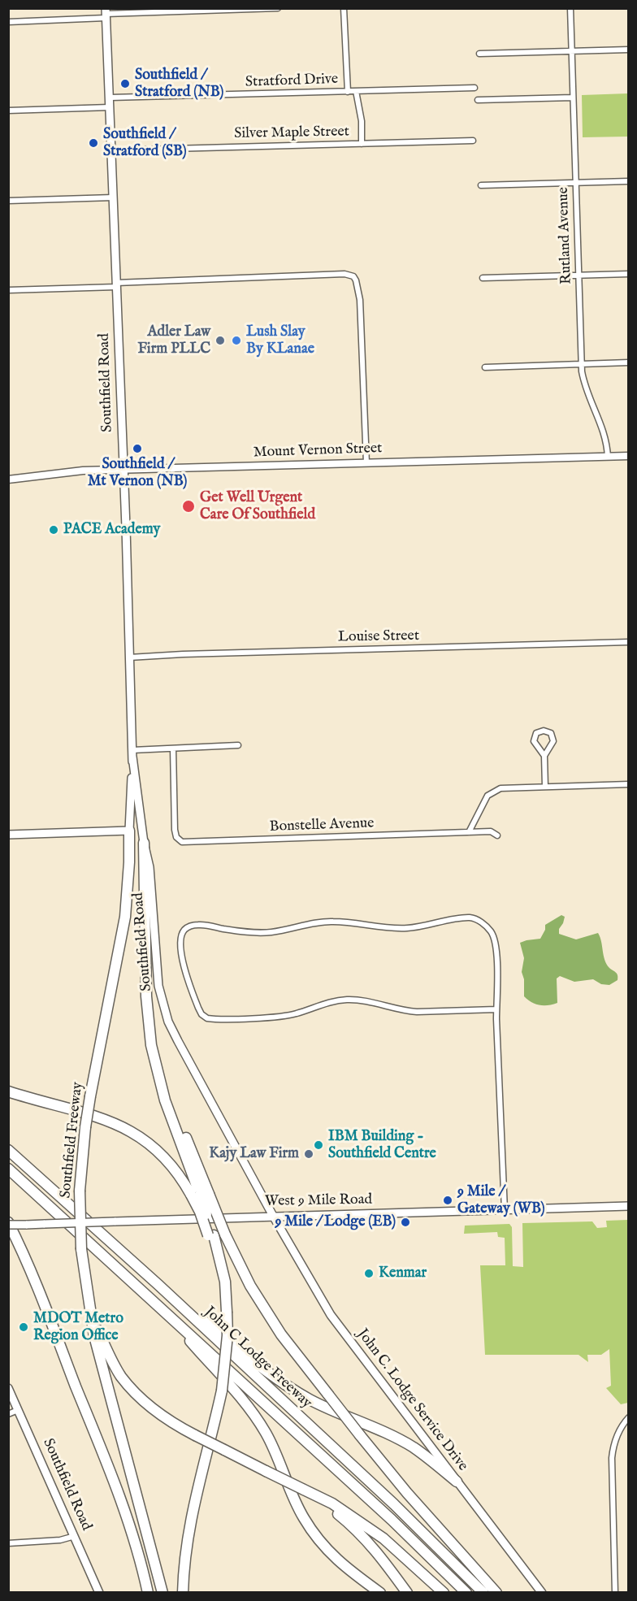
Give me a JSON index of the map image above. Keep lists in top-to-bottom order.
{
  "streets": {
    "highway": ["Southfield Freeway", "John C Lodge Freeway"],
    "main road": ["Southfield Road", "West 9 Mile Road", "John C. Lodge Service Drive"],
    "street": [
      "Stratford Drive",
      "Silver Maple Street",
      "Rutland Avenue",
      "Mount Vernon Street",
      "Louise Street",
      "Bonstelle Avenue"
    ]
  },
  "crossings": [
    ["Stratford Drive", "Southfield Road"],
    ["Silver Maple Street", "Southfield Road"],
    ["Rutland Avenue", "Mount Vernon Street"],
    ["Southfield Road", "Mount Vernon Street"],
    ["Southfield Road", "Louise Street"],
    ["Southfield Road", "Southfield Freeway"],
    ["Southfield Road", "West 9 Mile Road"],
    ["Southfield Road", "John C. Lodge Service Drive"],
    ["West 9 Mile Road", "John C. Lodge Service Drive"]
  ],
  "places": [
    "Southfield / Stratford (NB)",
    "Southfield / Stratford (SB)",
    "Adler Law Firm PLLC",
    "Lush Slay By KLanae",
    "Southfield / Mt Vernon (NB)",
    "Get Well Urgent Care Of Southfield",
    "PACE Academy",
    "IBM Building - Southfield Centre",
    "Kajy Law Firm",
    "9 Mile / Gateway (WB)",
    "9 Mile / Lodge (EB)",
    "Kenmar",
    "MDOT Metro Region Office"
  ]
}
